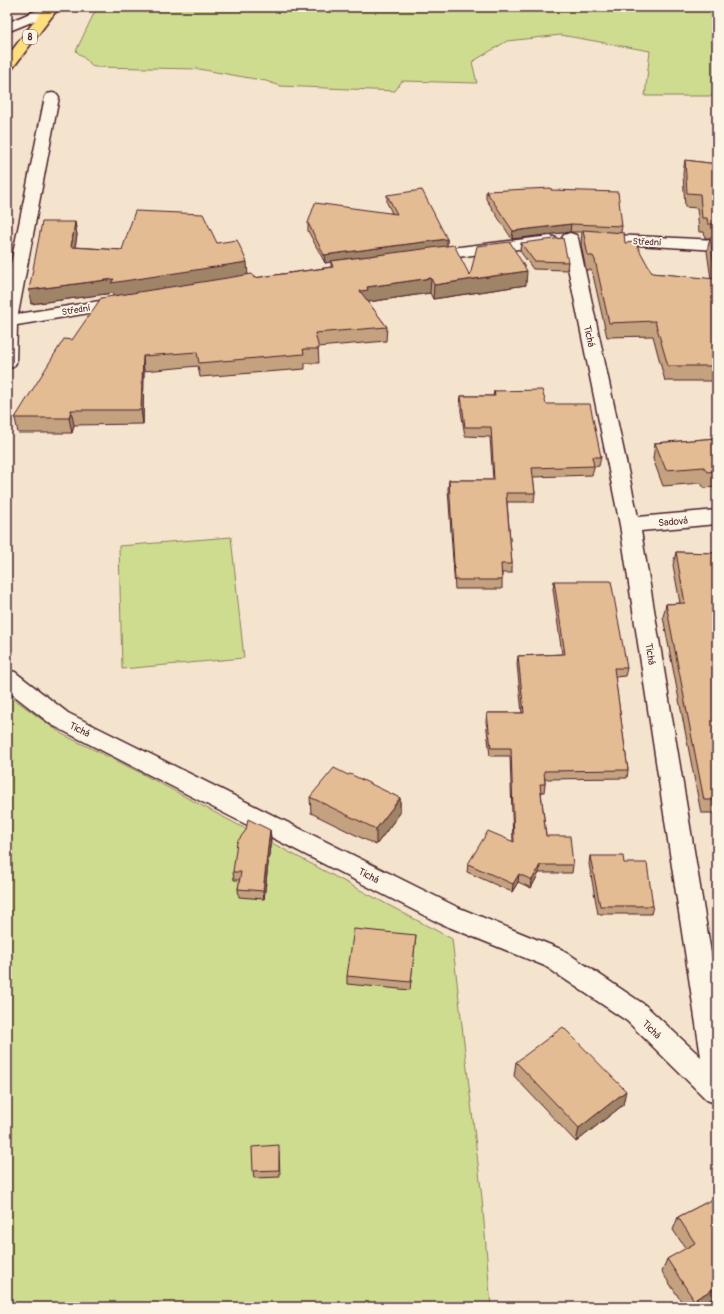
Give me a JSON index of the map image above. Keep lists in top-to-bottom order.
{
  "streets": {
    "main road": ["8"],
    "street": ["Střední", "Tichá", "Sadová"]
  },
  "crossings": [
    ["Střední", "Tichá"],
    ["Tichá", "Sadová"]
  ]
}
